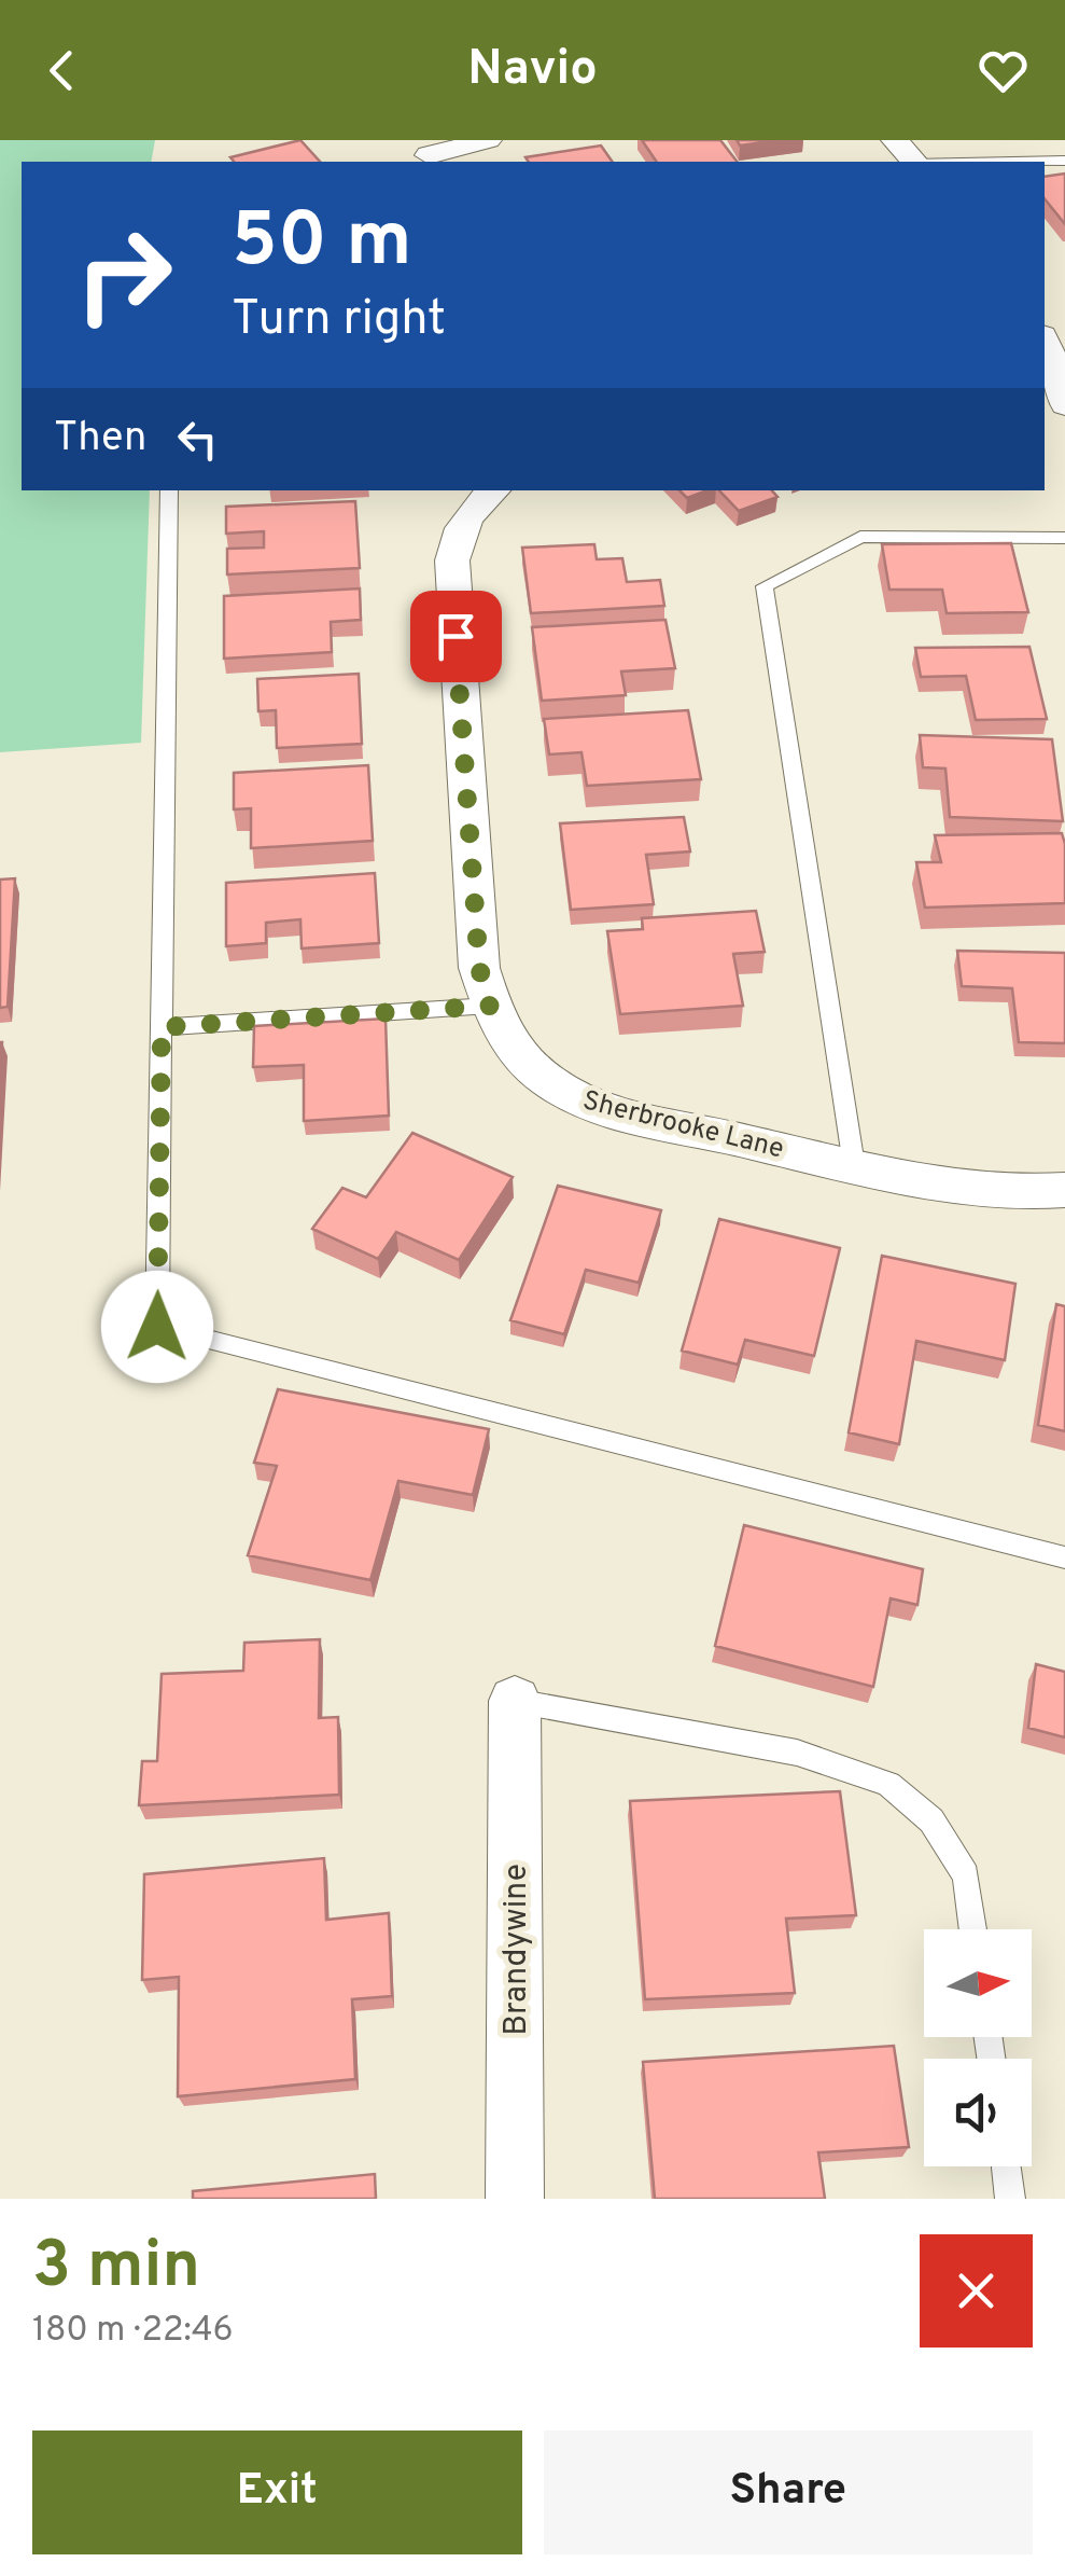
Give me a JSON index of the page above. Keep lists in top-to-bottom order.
{
  "streets": {
    "street": ["Sherbrooke Lane", "Brandywine"]
  },
  "north": "right",
  "page": {
    "header": "Navio",
    "turn": ["50 m", "Turn right"],
    "then": "Then",
    "heading": ["3 min", "180 m · 22:46"],
    "buttons": ["Exit", "Share"]
  }
}
